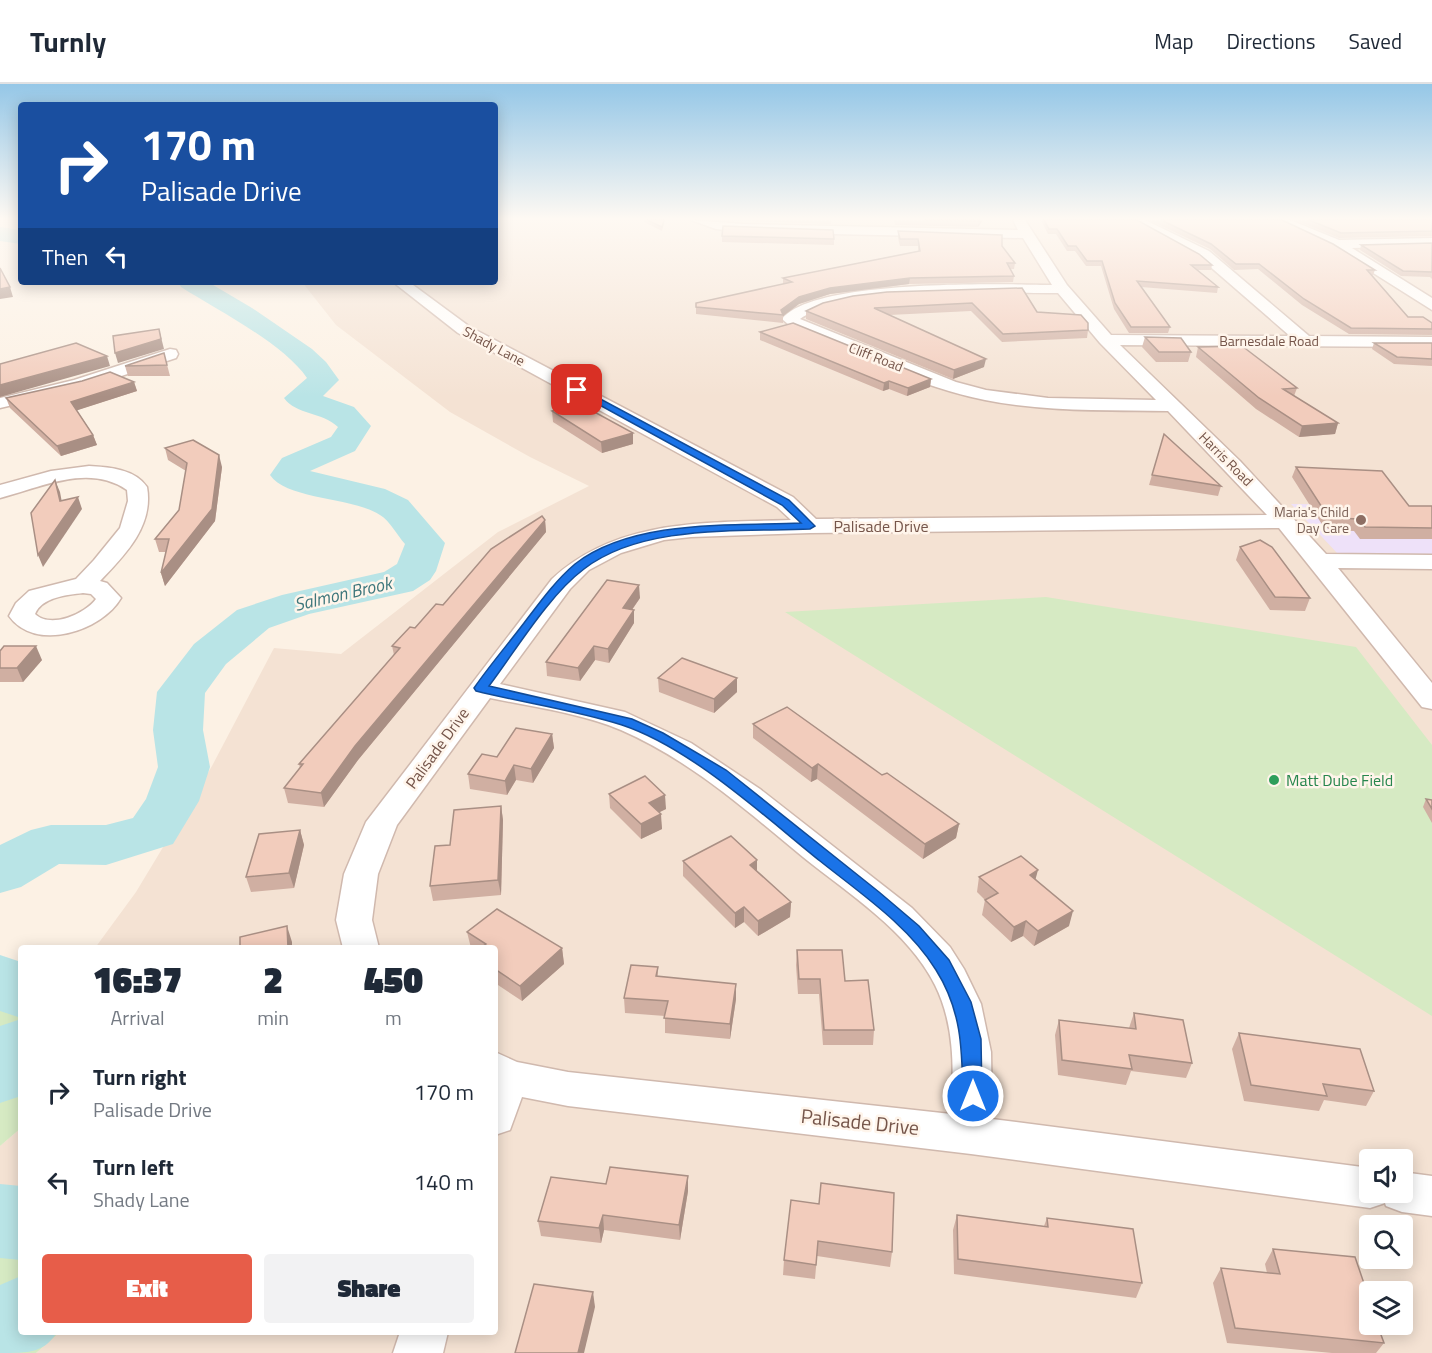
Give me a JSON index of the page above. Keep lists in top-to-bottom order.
{
  "streets": {
    "street": [
      "Barnesdale Road",
      "Shady Lane",
      "Cliff Road",
      "Harris Road",
      "Palisade Drive"
    ]
  },
  "crossings": [
    ["Barnesdale Road", "Harris Road"],
    ["Shady Lane", "Palisade Drive"],
    ["Cliff Road", "Harris Road"],
    ["Harris Road", "Palisade Drive"]
  ],
  "water": ["Salmon Brook"],
  "places": ["Maria's Child Day Care", "Matt Dube Field"],
  "page": {
    "header": "Turnly",
    "nav": ["Map", "Directions", "Saved"],
    "turn": ["170 m", "Palisade Drive"],
    "then": "Then",
    "eta": [
      "16:37",
      "Arrival",
      "2",
      "min",
      "450",
      "m"
    ],
    "list": [
      {
        "name": "Turn right",
        "note": "Palisade Drive",
        "value": "170 m"
      },
      {
        "name": "Turn left",
        "note": "Shady Lane",
        "value": "140 m"
      }
    ],
    "buttons": ["Exit", "Share"]
  }
}
